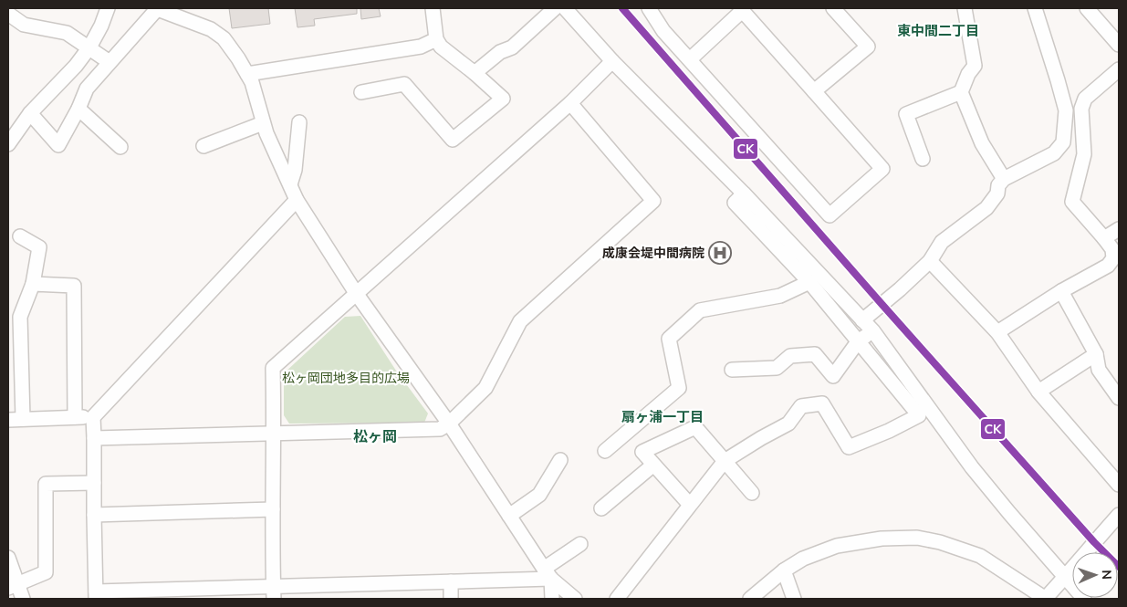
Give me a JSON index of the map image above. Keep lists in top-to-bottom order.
{
  "districts": ["東中間二丁目", "扇ヶ浦一丁目", "松ヶ岡"],
  "parks": ["松ヶ岡団地多目的広場"],
  "places": {
    "hospital": ["成康会堤中間病院"]
  },
  "lines": ["transit line CK"],
  "north": "right"
}
